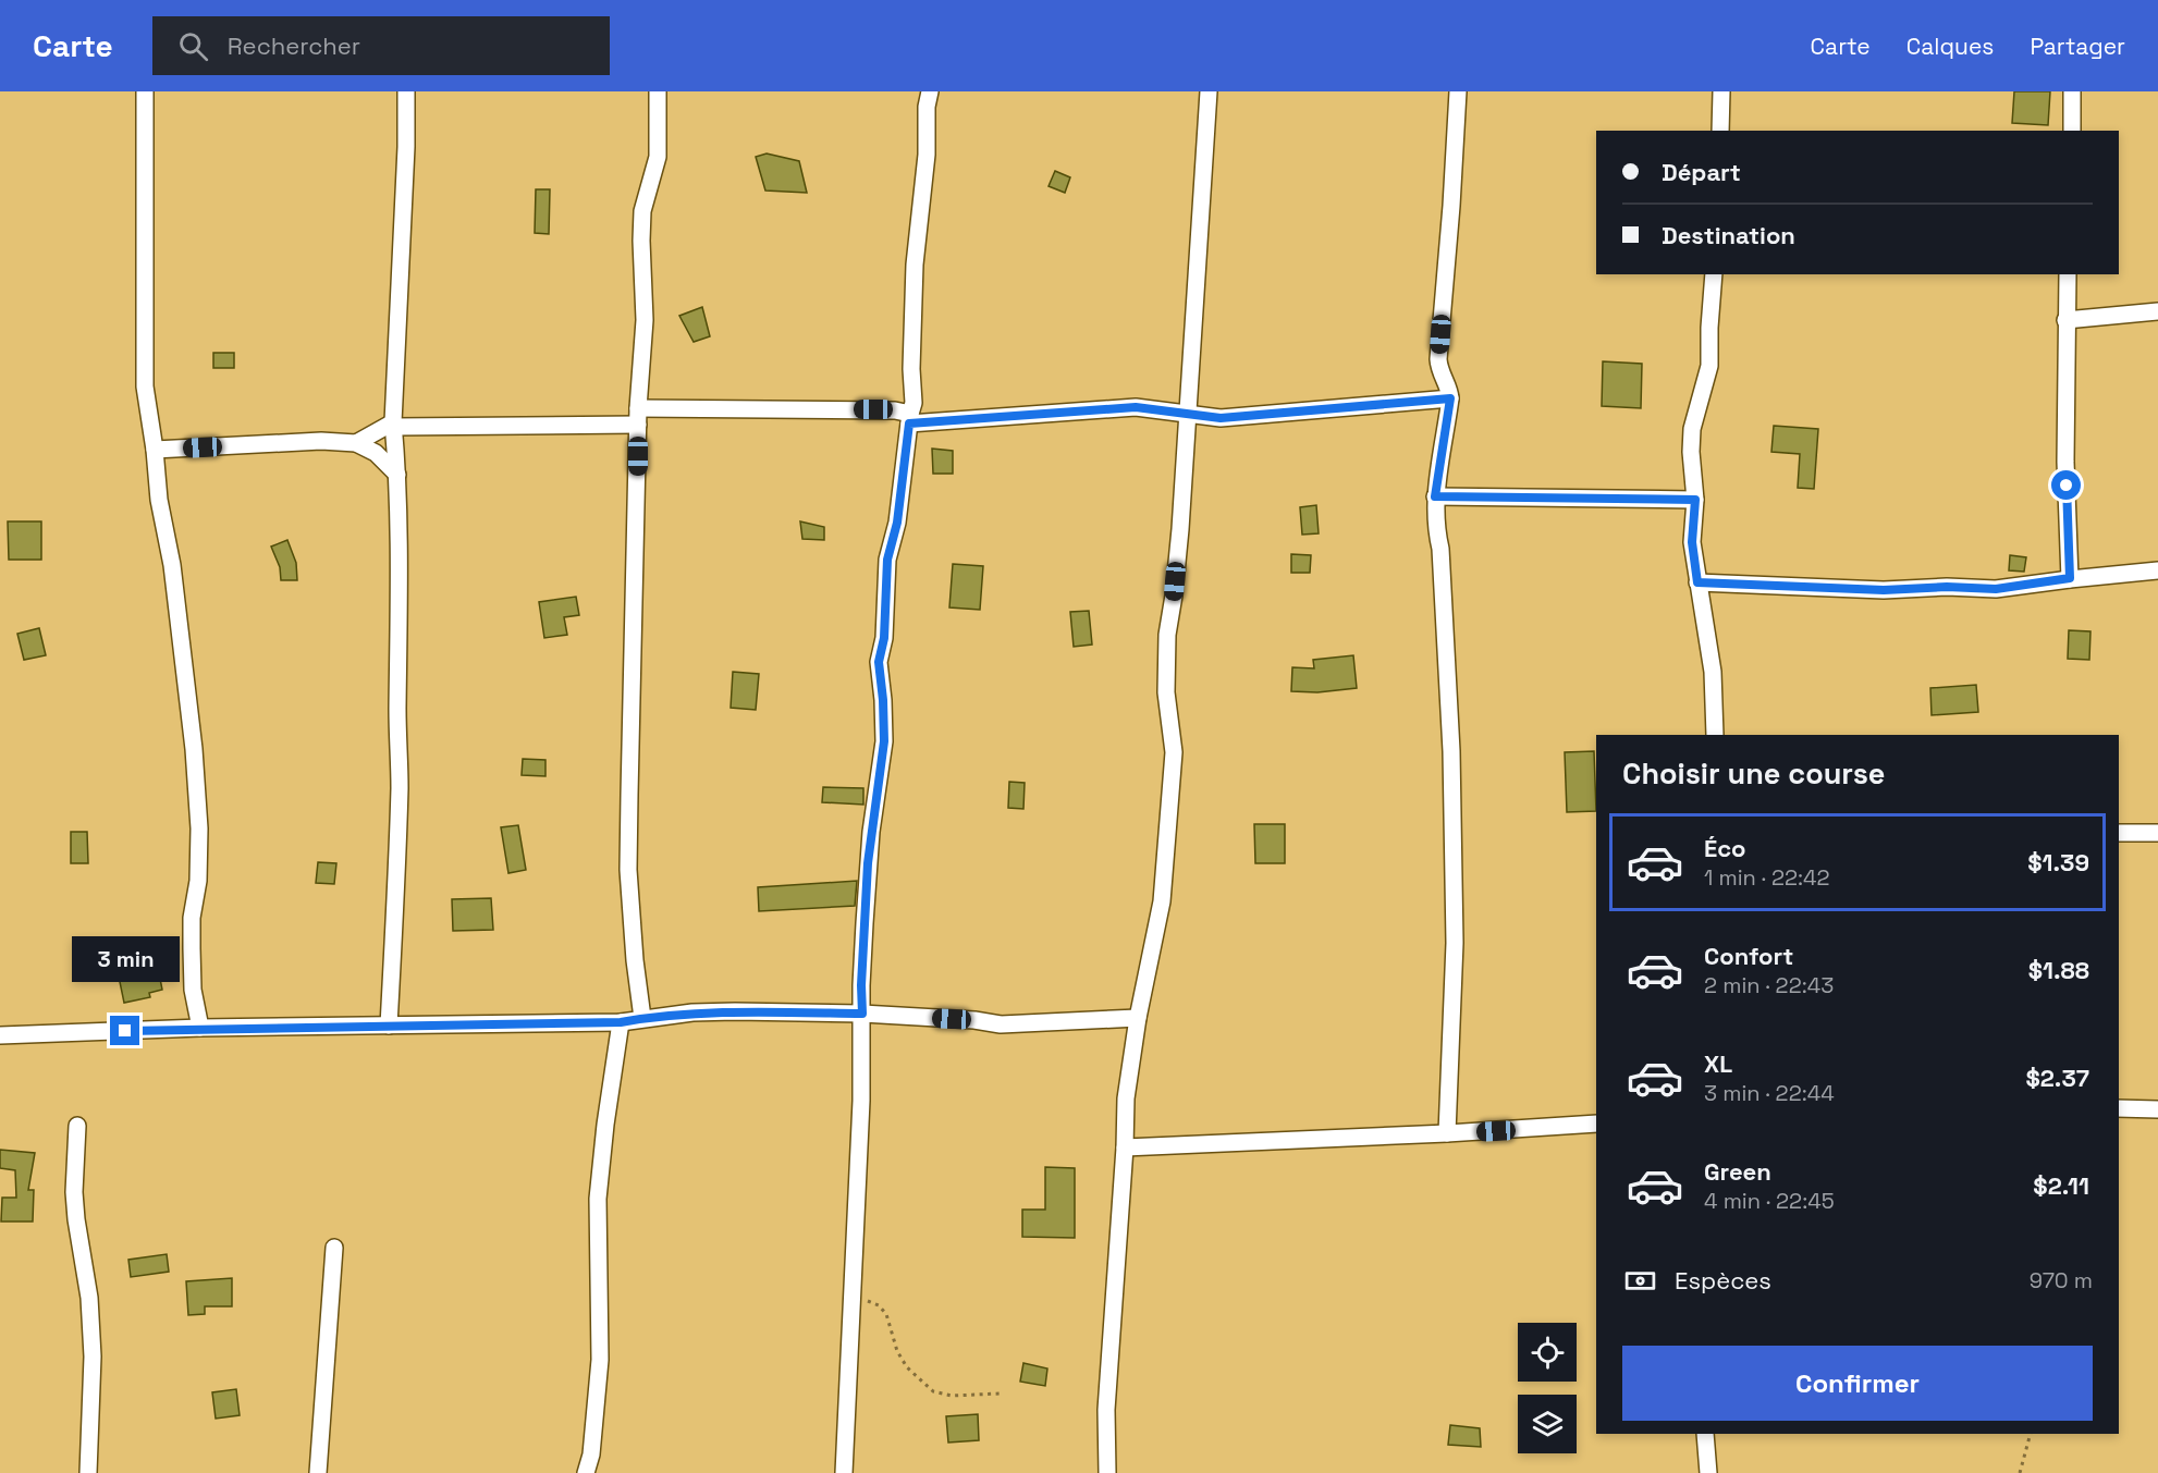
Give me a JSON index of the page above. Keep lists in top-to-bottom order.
{
  "page": {
    "header": "Carte",
    "search": "Rechercher",
    "nav": ["Carte", "Calques", "Partager"],
    "banner": ["Départ", "Destination"],
    "heading": "Choisir une course",
    "list": [
      {
        "name": "Éco",
        "note": "1 min · 22:42",
        "value": "$1.39"
      },
      {
        "name": "Confort",
        "note": "2 min · 22:43",
        "value": "$1.88"
      },
      {
        "name": "XL",
        "note": "3 min · 22:44",
        "value": "$2.37"
      },
      {
        "name": "Green",
        "note": "4 min · 22:45",
        "value": "$2.11"
      }
    ],
    "bubble": "3 min",
    "pay": ["Espèces", "970 m"],
    "buttons": "Confirmer"
  }
}
